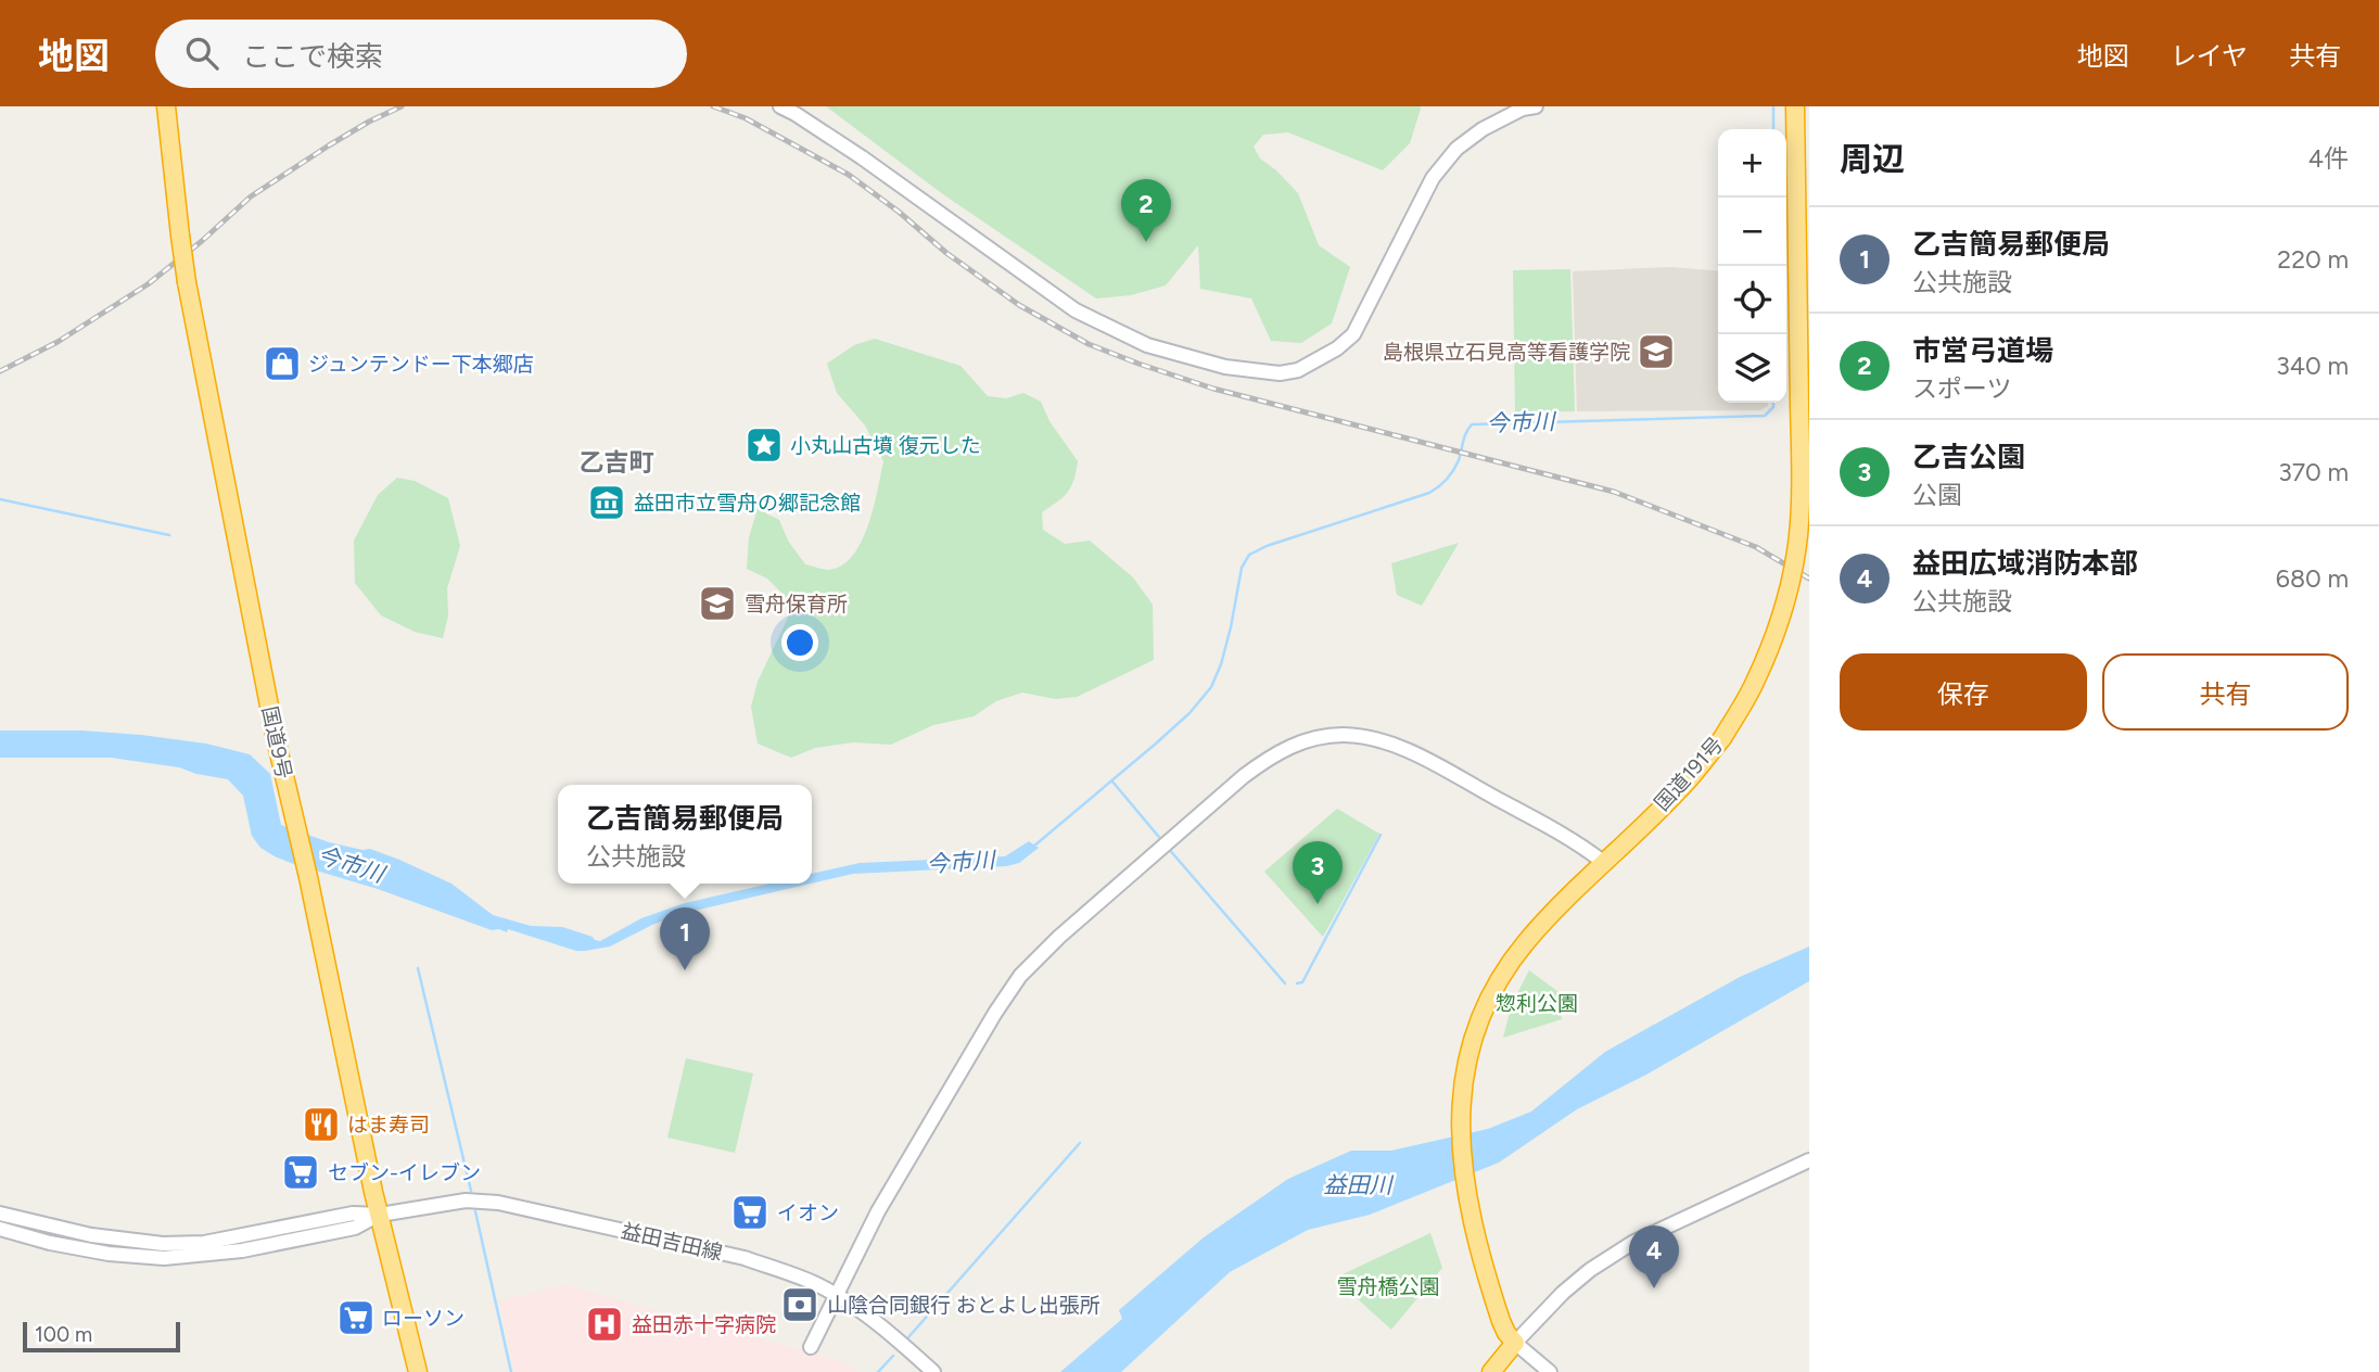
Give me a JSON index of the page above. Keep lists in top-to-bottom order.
{
  "streets": {
    "highway": ["国道9号", "国道191号"],
    "street": ["益田吉田線"]
  },
  "crossings": [
    ["国道9号", "益田吉田線"]
  ],
  "districts": ["乙吉町"],
  "water": ["今市川", "益田川"],
  "parks": ["惣利公園", "雪舟橋公園"],
  "places": {
    "school or university": ["島根県立石見高等看護学院", "雪舟保育所"],
    "shop": ["ジュンテンドー下本郷店"],
    "place": ["小丸山古墳 復元した"],
    "museum": ["益田市立雪舟の郷記念館"],
    "restaurant": ["はま寿司"],
    "supermarket": ["セブン-イレブン", "イオン", "ローソン"],
    "bank": ["山陰合同銀行 おとよし出張所"],
    "hospital": ["益田赤十字病院"]
  },
  "scale_bar": "100 m",
  "page": {
    "header": "地図",
    "search": "ここで検索",
    "nav": ["地図", "レイヤ", "共有"],
    "heading": ["周辺", "4件"],
    "map_buttons": ["+", "−"],
    "pins": [
      "2",
      "3",
      "1",
      "4"
    ],
    "list": [
      {
        "mark": "1",
        "name": "乙吉簡易郵便局",
        "note": "公共施設",
        "value": "220 m"
      },
      {
        "mark": "2",
        "name": "市営弓道場",
        "note": "スポーツ",
        "value": "340 m"
      },
      {
        "mark": "3",
        "name": "乙吉公園",
        "note": "公園",
        "value": "370 m"
      },
      {
        "mark": "4",
        "name": "益田広域消防本部",
        "note": "公共施設",
        "value": "680 m"
      }
    ],
    "buttons": ["保存", "共有"],
    "popup": ["乙吉簡易郵便局", "公共施設"],
    "scale": "100 m"
  }
}
